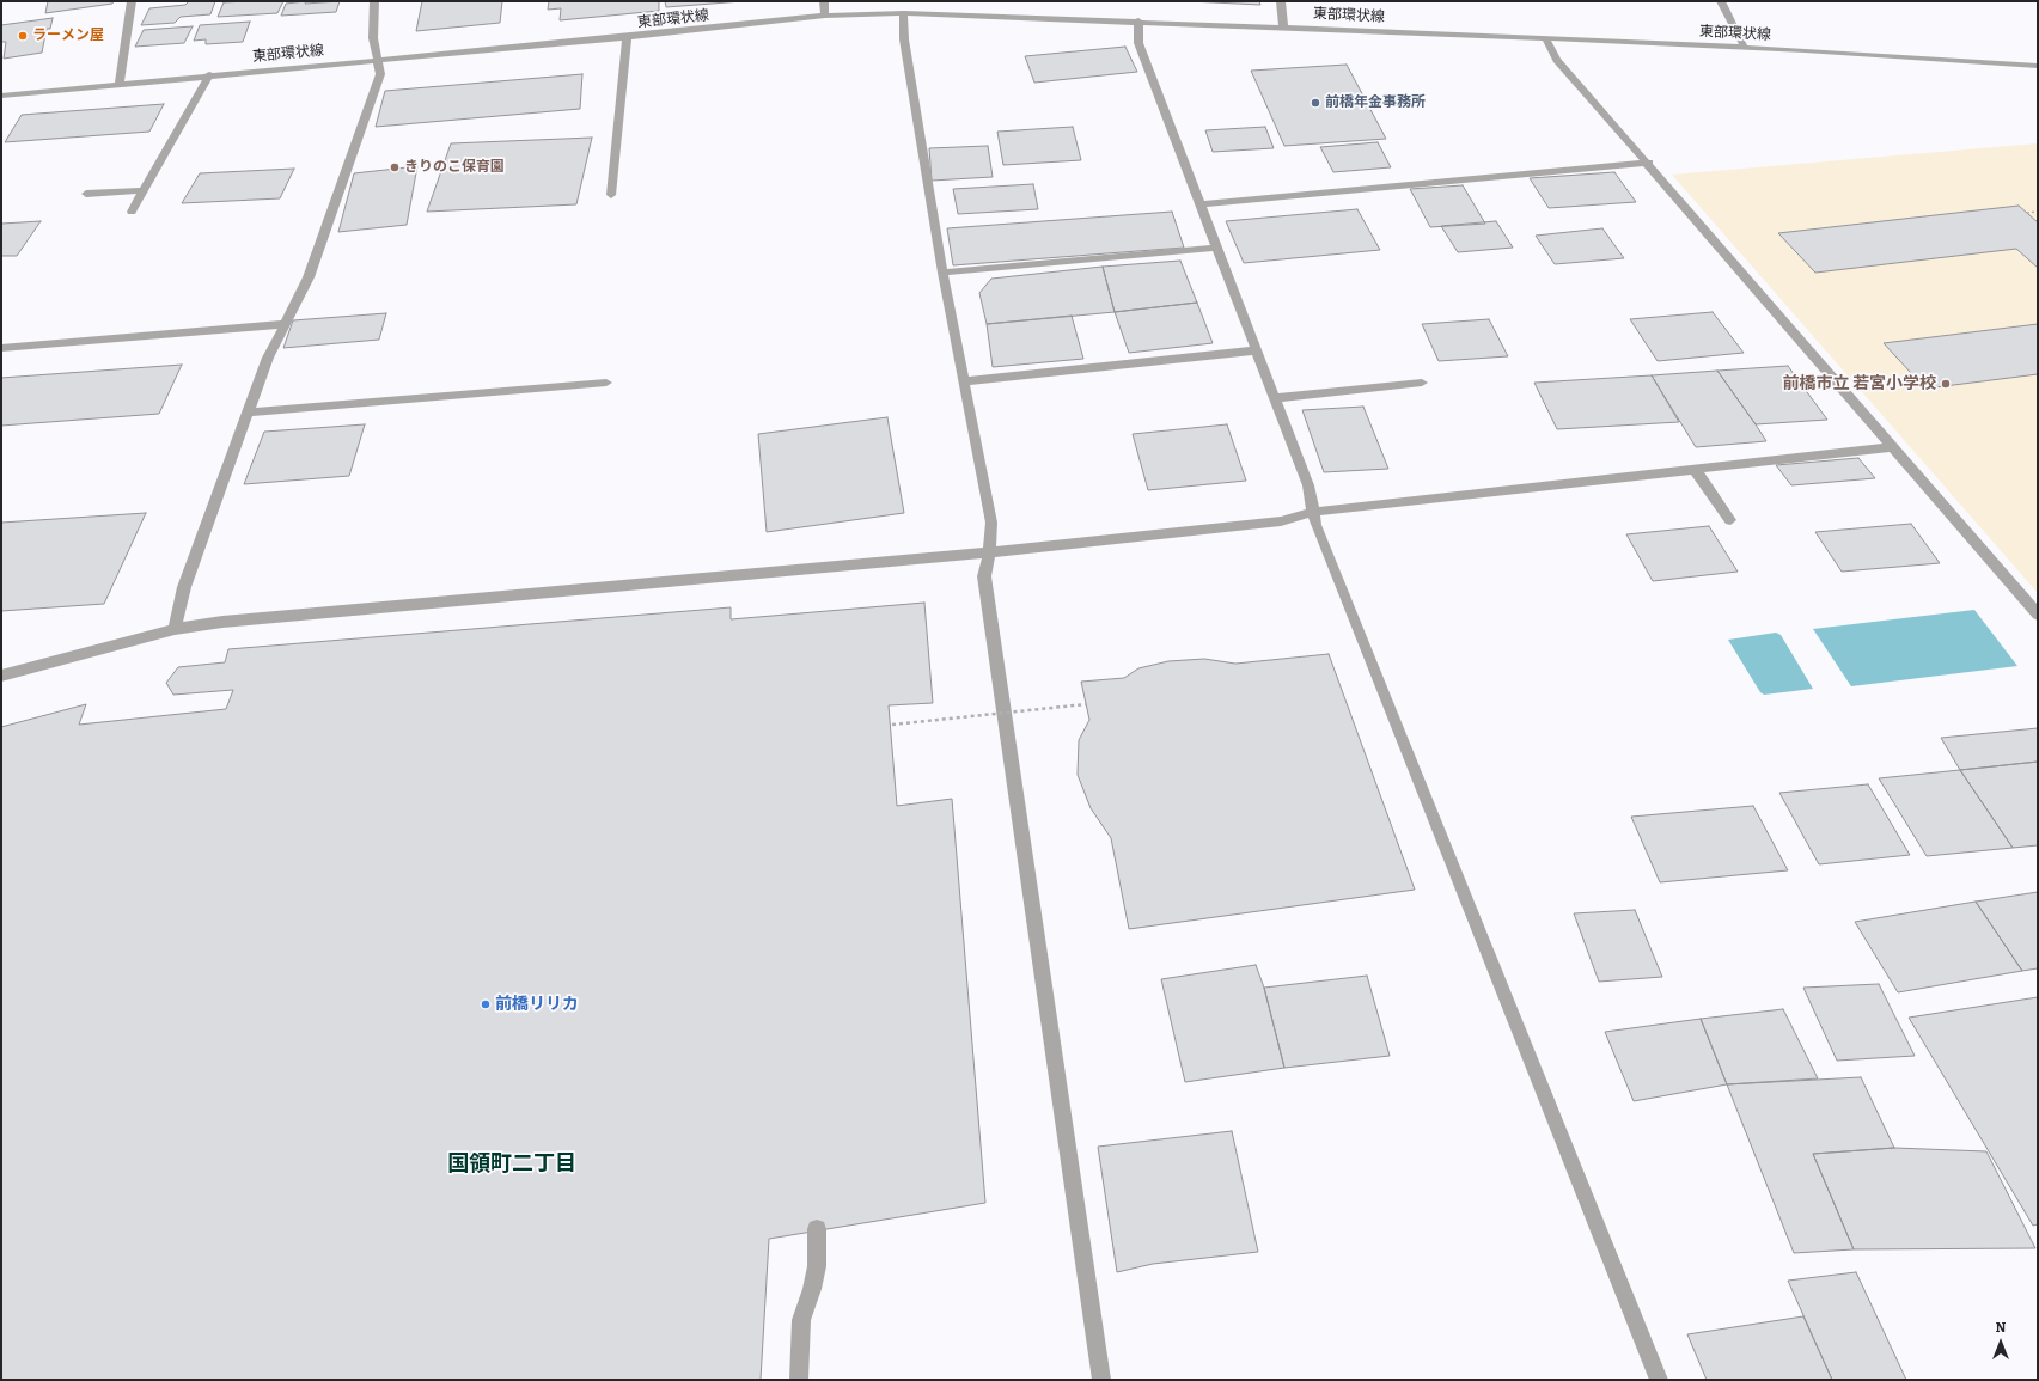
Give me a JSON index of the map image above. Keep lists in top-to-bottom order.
{
  "streets": {
    "street": ["東部環状線"]
  },
  "districts": ["国領町二丁目"],
  "places": [
    "ラーメン屋",
    "前橋年金事務所",
    "きりのこ保育園",
    "前橋市立 若宮小学校",
    "前橋リリカ"
  ],
  "north": "top"
}
